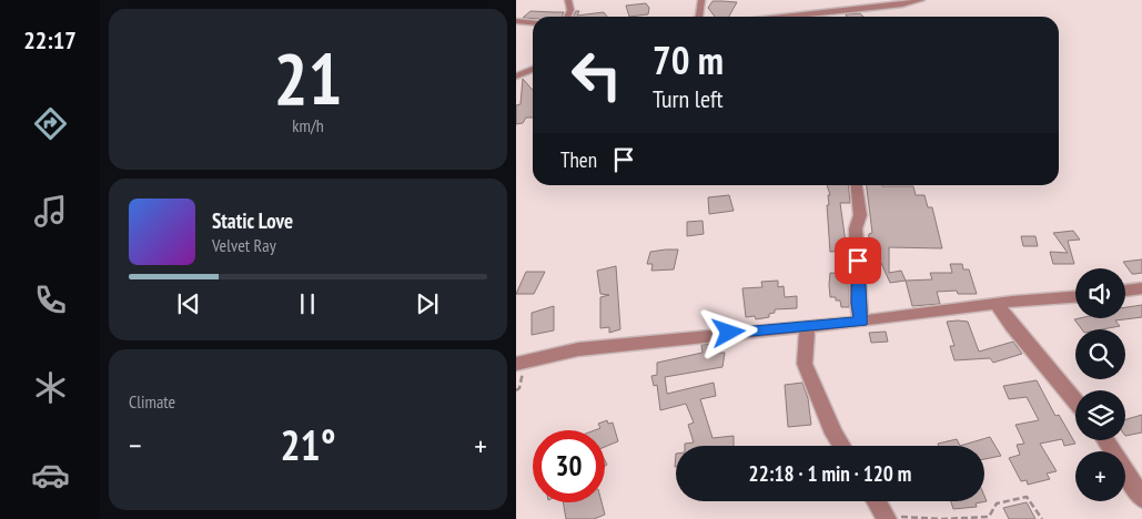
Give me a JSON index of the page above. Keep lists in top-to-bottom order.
{
  "page": {
    "tabs": "22:17",
    "tile": [
      ["21", "km/h"],
      "Climate"
    ],
    "turn": ["70 m", "Turn left"],
    "then": "Then",
    "song": ["Static Love", "Velvet Ray"],
    "map_buttons": "+",
    "heat": ["−", "21°", "+"],
    "limit": "30",
    "trip": "22:18 · 1 min · 120 m"
  }
}
